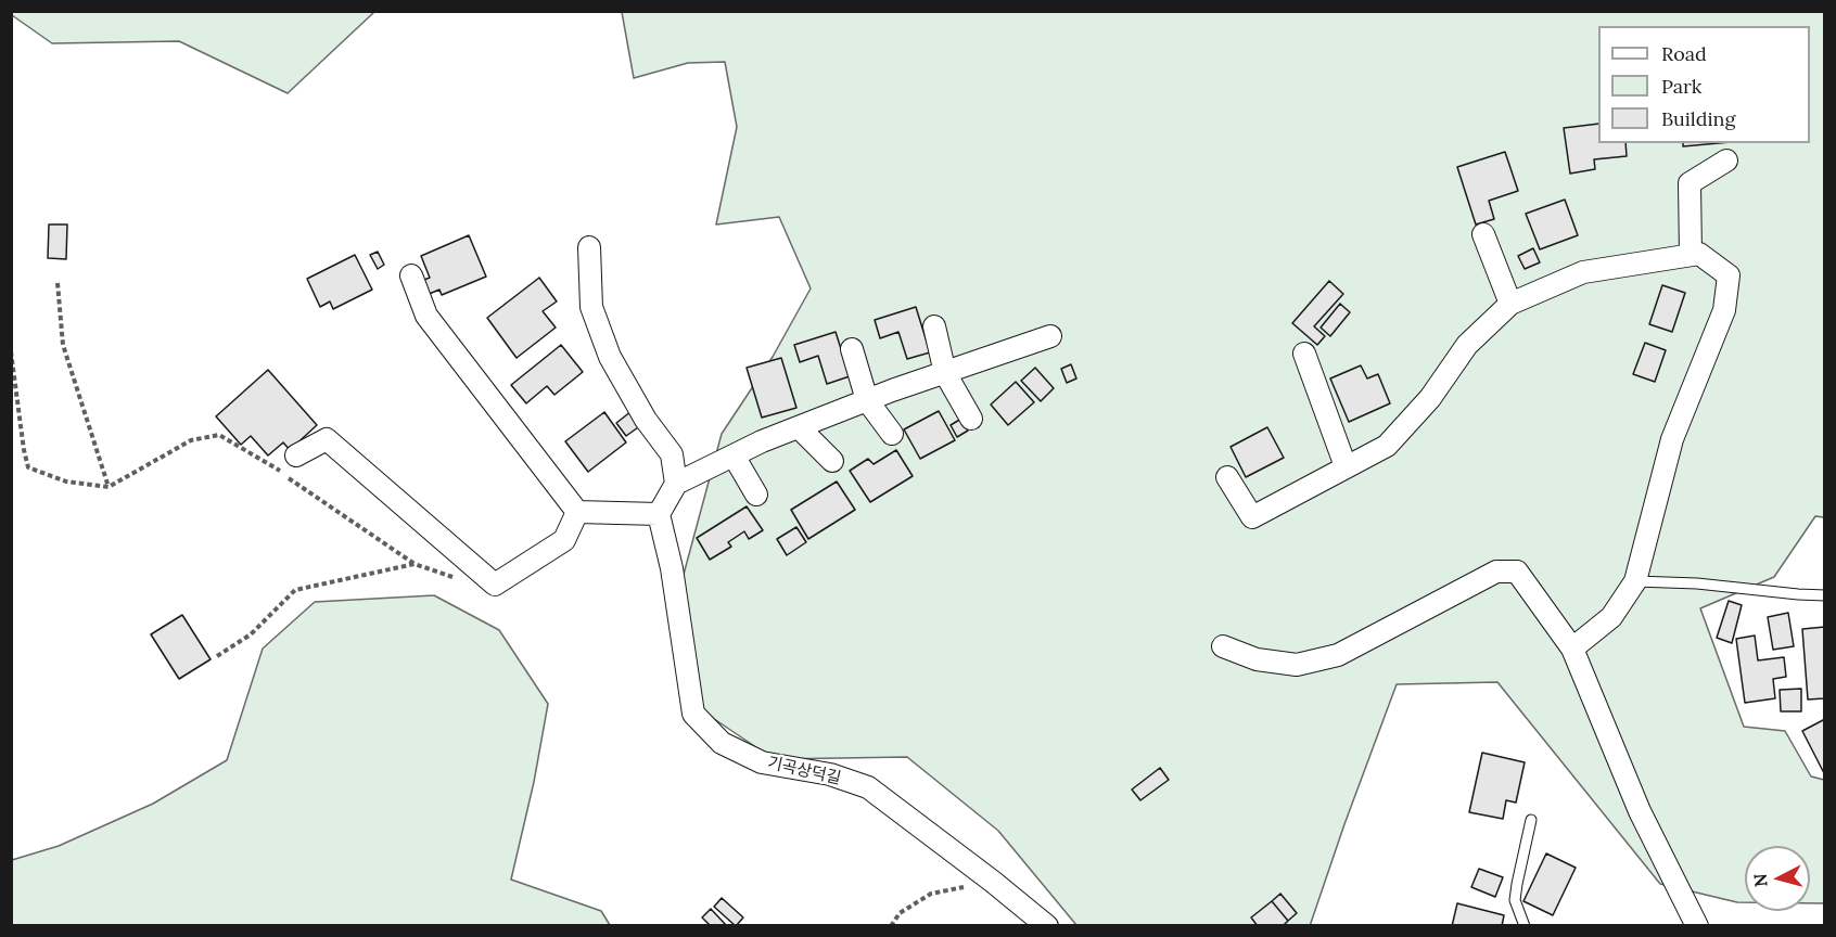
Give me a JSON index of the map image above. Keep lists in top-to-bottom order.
{
  "streets": {
    "street": ["기곡상덕길"]
  },
  "legend": ["Road", "Park", "Building"],
  "north": "left"
}
